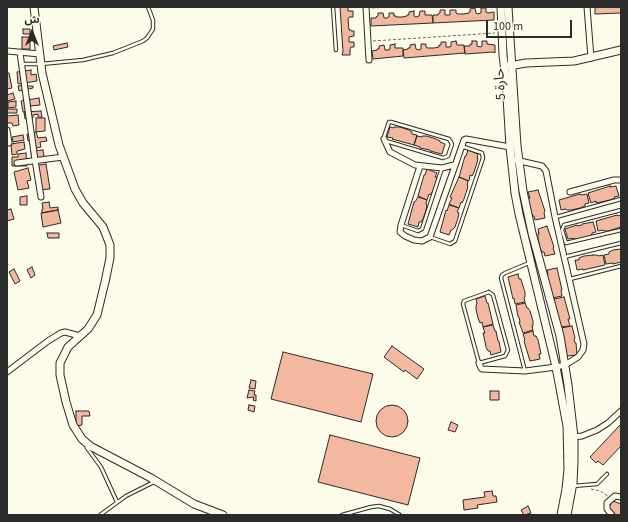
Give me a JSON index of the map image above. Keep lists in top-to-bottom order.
{
  "streets": {
    "street": ["حارة 5"]
  },
  "scale_bar": "100 m",
  "north": "top"
}
